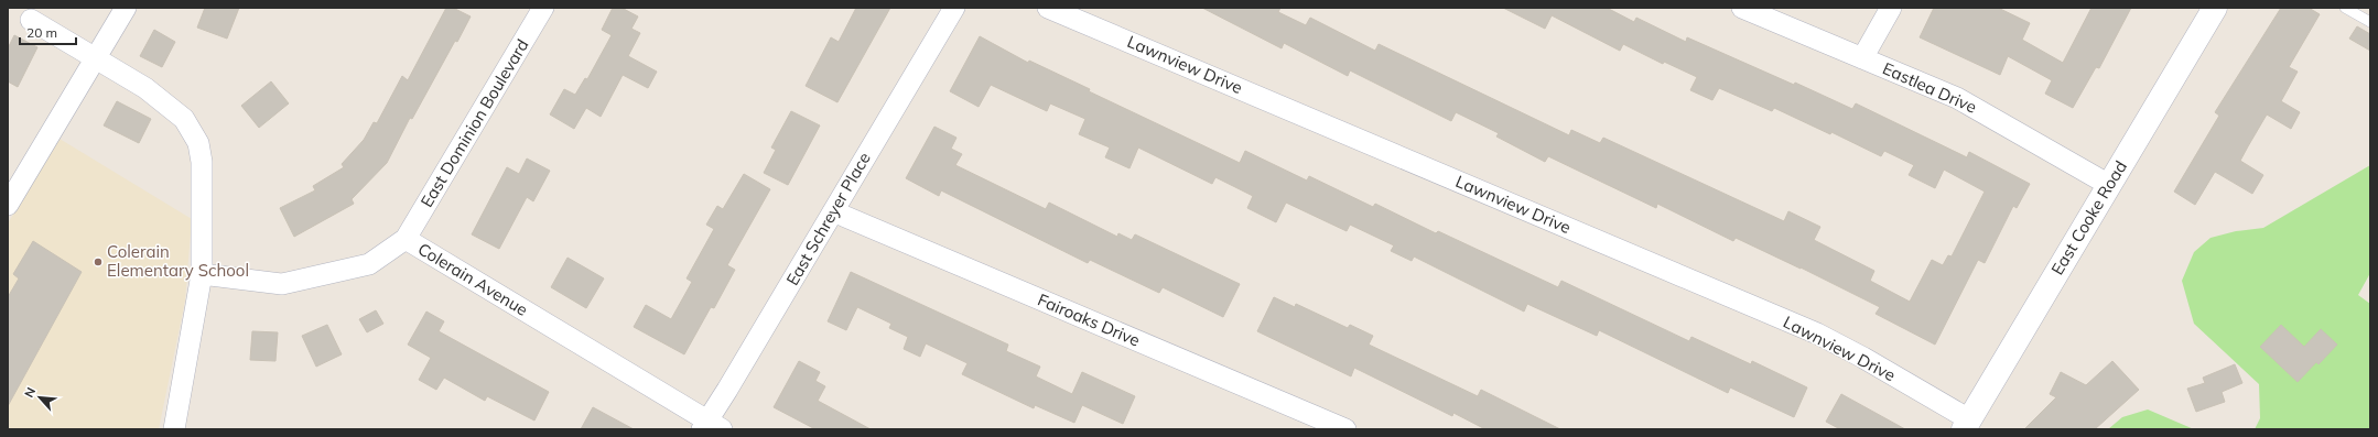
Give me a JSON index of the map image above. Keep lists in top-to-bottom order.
{
  "streets": {
    "main road": ["East Cooke Road"],
    "street": [
      "Lawnview Drive",
      "Eastlea Drive",
      "East Dominion Boulevard",
      "East Schreyer Place",
      "Colerain Avenue",
      "Fairoaks Drive"
    ]
  },
  "crossings": [
    ["Lawnview Drive", "East Cooke Road"],
    ["Eastlea Drive", "East Cooke Road"],
    ["East Dominion Boulevard", "Colerain Avenue"],
    ["East Schreyer Place", "Colerain Avenue"],
    ["East Schreyer Place", "Fairoaks Drive"]
  ],
  "places": ["Colerain Elementary School"],
  "scale_bar": "20 m",
  "north": "top left"
}
